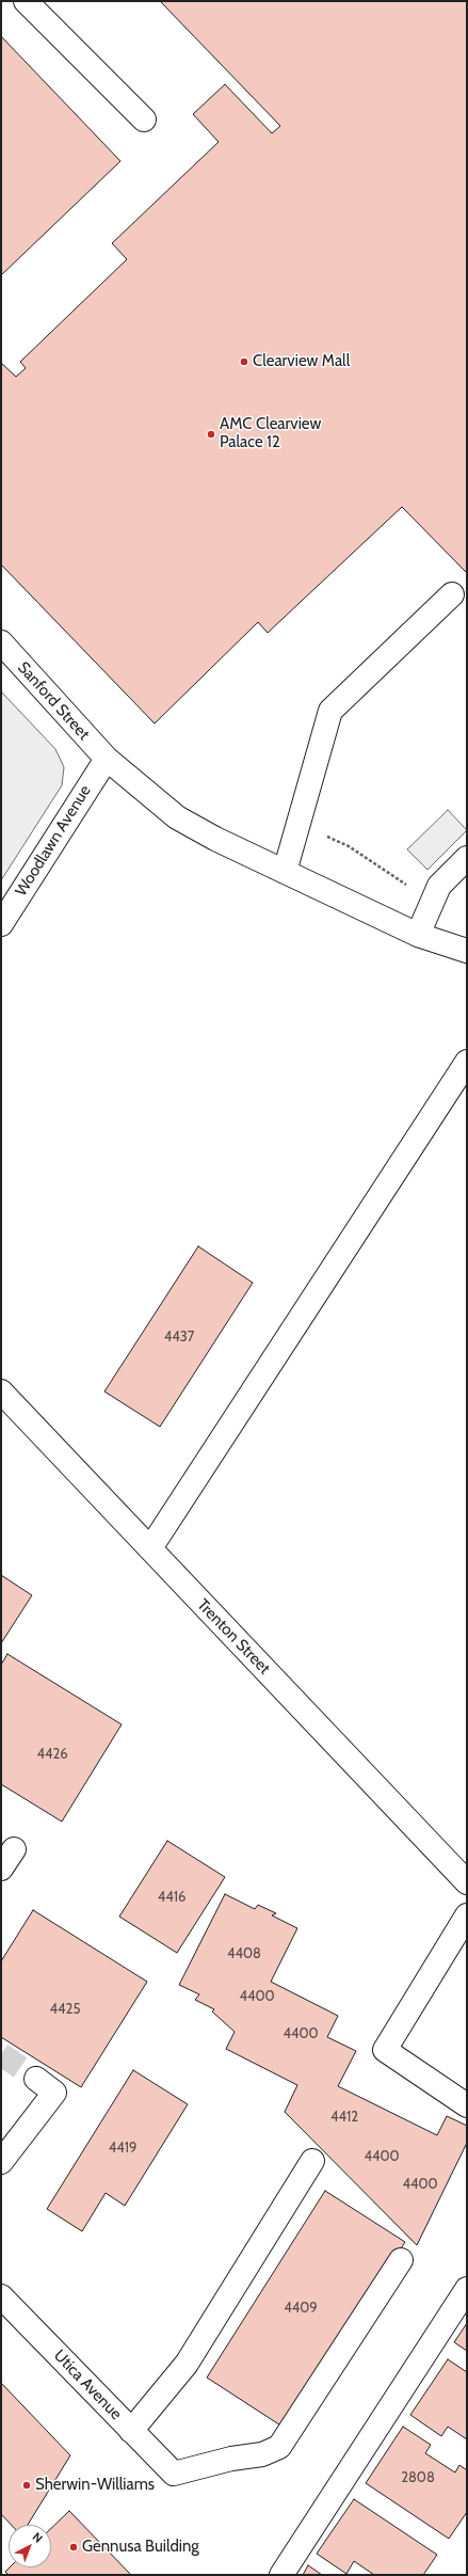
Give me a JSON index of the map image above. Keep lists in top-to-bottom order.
{
  "streets": {
    "street": [
      "Sanford Street",
      "Woodlawn Avenue",
      "Trenton Street",
      "Utica Avenue"
    ]
  },
  "crossings": [
    ["Sanford Street", "Woodlawn Avenue"]
  ],
  "places": [
    "Clearview Mall",
    "AMC Clearview Palace 12",
    "Sherwin-Williams",
    "Gennusa Building"
  ],
  "house_numbers": [
    "4437",
    "4426",
    "4416",
    "4408",
    "4400",
    "4425",
    "4400",
    "4412",
    "4419",
    "4400",
    "4400",
    "4409",
    "2808"
  ],
  "north": "top right"
}
